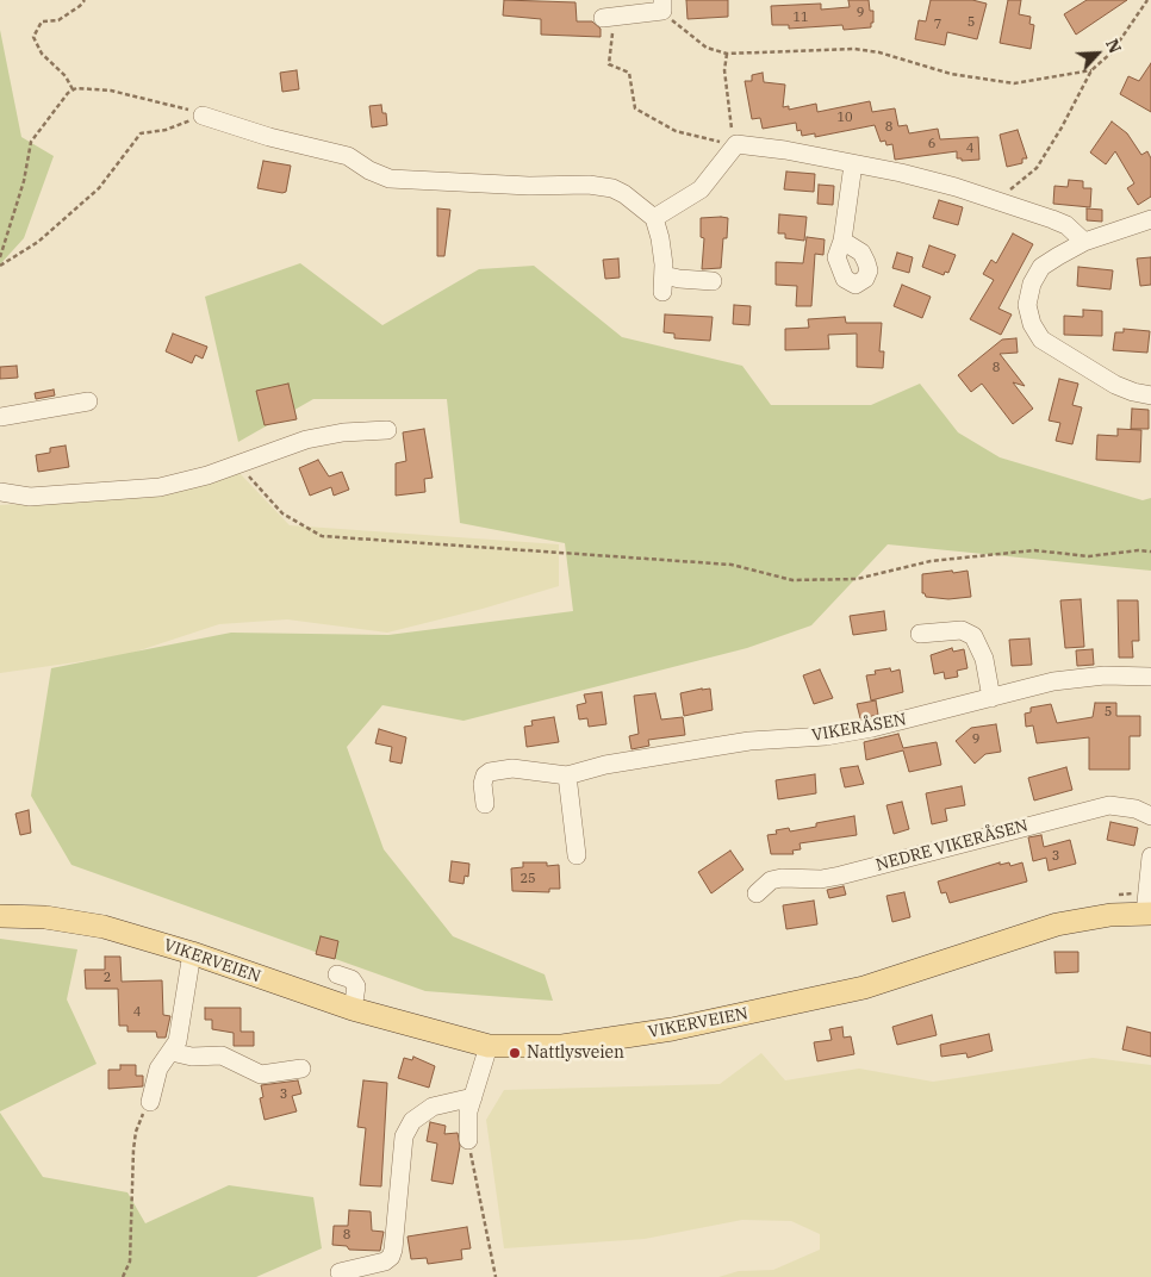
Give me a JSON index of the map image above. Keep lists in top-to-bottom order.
{
  "streets": {
    "main road": ["VIKERVEIEN"],
    "street": ["VIKERÅSEN", "NEDRE VIKERÅSEN"]
  },
  "places": ["Nattlysveien"],
  "house_numbers": [
    "9",
    "11",
    "5",
    "7",
    "10",
    "8",
    "6",
    "4",
    "8",
    "5",
    "9",
    "3",
    "25",
    "2",
    "4",
    "3",
    "8"
  ],
  "north": "top right"
}
